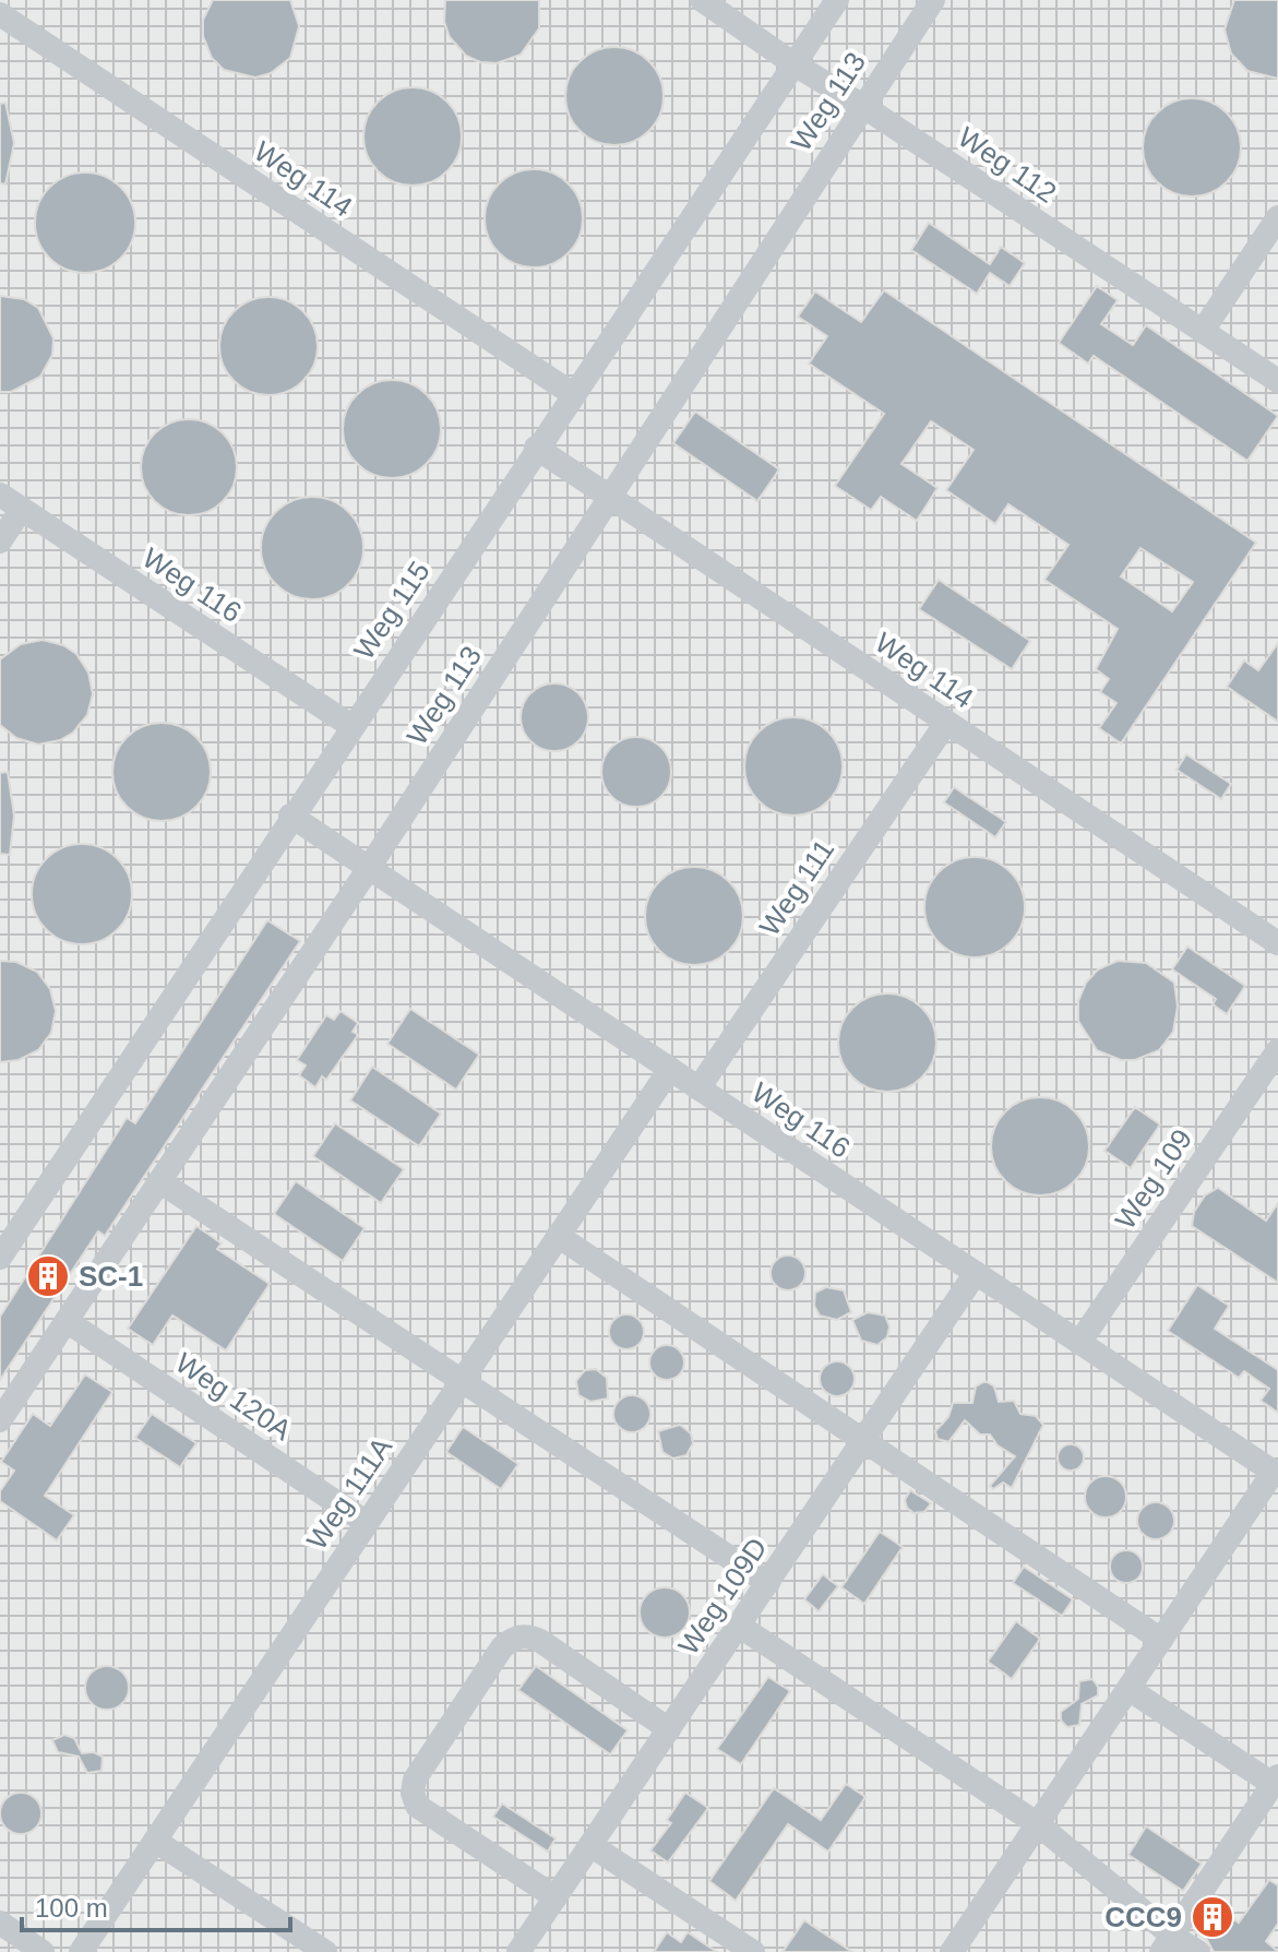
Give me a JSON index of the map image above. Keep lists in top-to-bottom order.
{
  "streets": {
    "lane": [
      "Weg 113",
      "Weg 112",
      "Weg 114",
      "Weg 116",
      "Weg 115",
      "Weg 111",
      "Weg 109",
      "Weg 120A",
      "Weg 111A",
      "Weg 109D"
    ]
  },
  "crossings": [
    ["Weg 113", "Weg 112"],
    ["Weg 113", "Weg 114"],
    ["Weg 113", "Weg 116"],
    ["Weg 113", "Weg 120A"],
    ["Weg 112", "Weg 115"],
    ["Weg 114", "Weg 115"],
    ["Weg 114", "Weg 111"],
    ["Weg 116", "Weg 115"],
    ["Weg 116", "Weg 111"],
    ["Weg 116", "Weg 109"],
    ["Weg 116", "Weg 111A"],
    ["Weg 116", "Weg 109D"],
    ["Weg 120A", "Weg 111A"]
  ],
  "places": {
    "building": ["SC-1", "CCC9"]
  },
  "scale_bar": "100 m"
}
